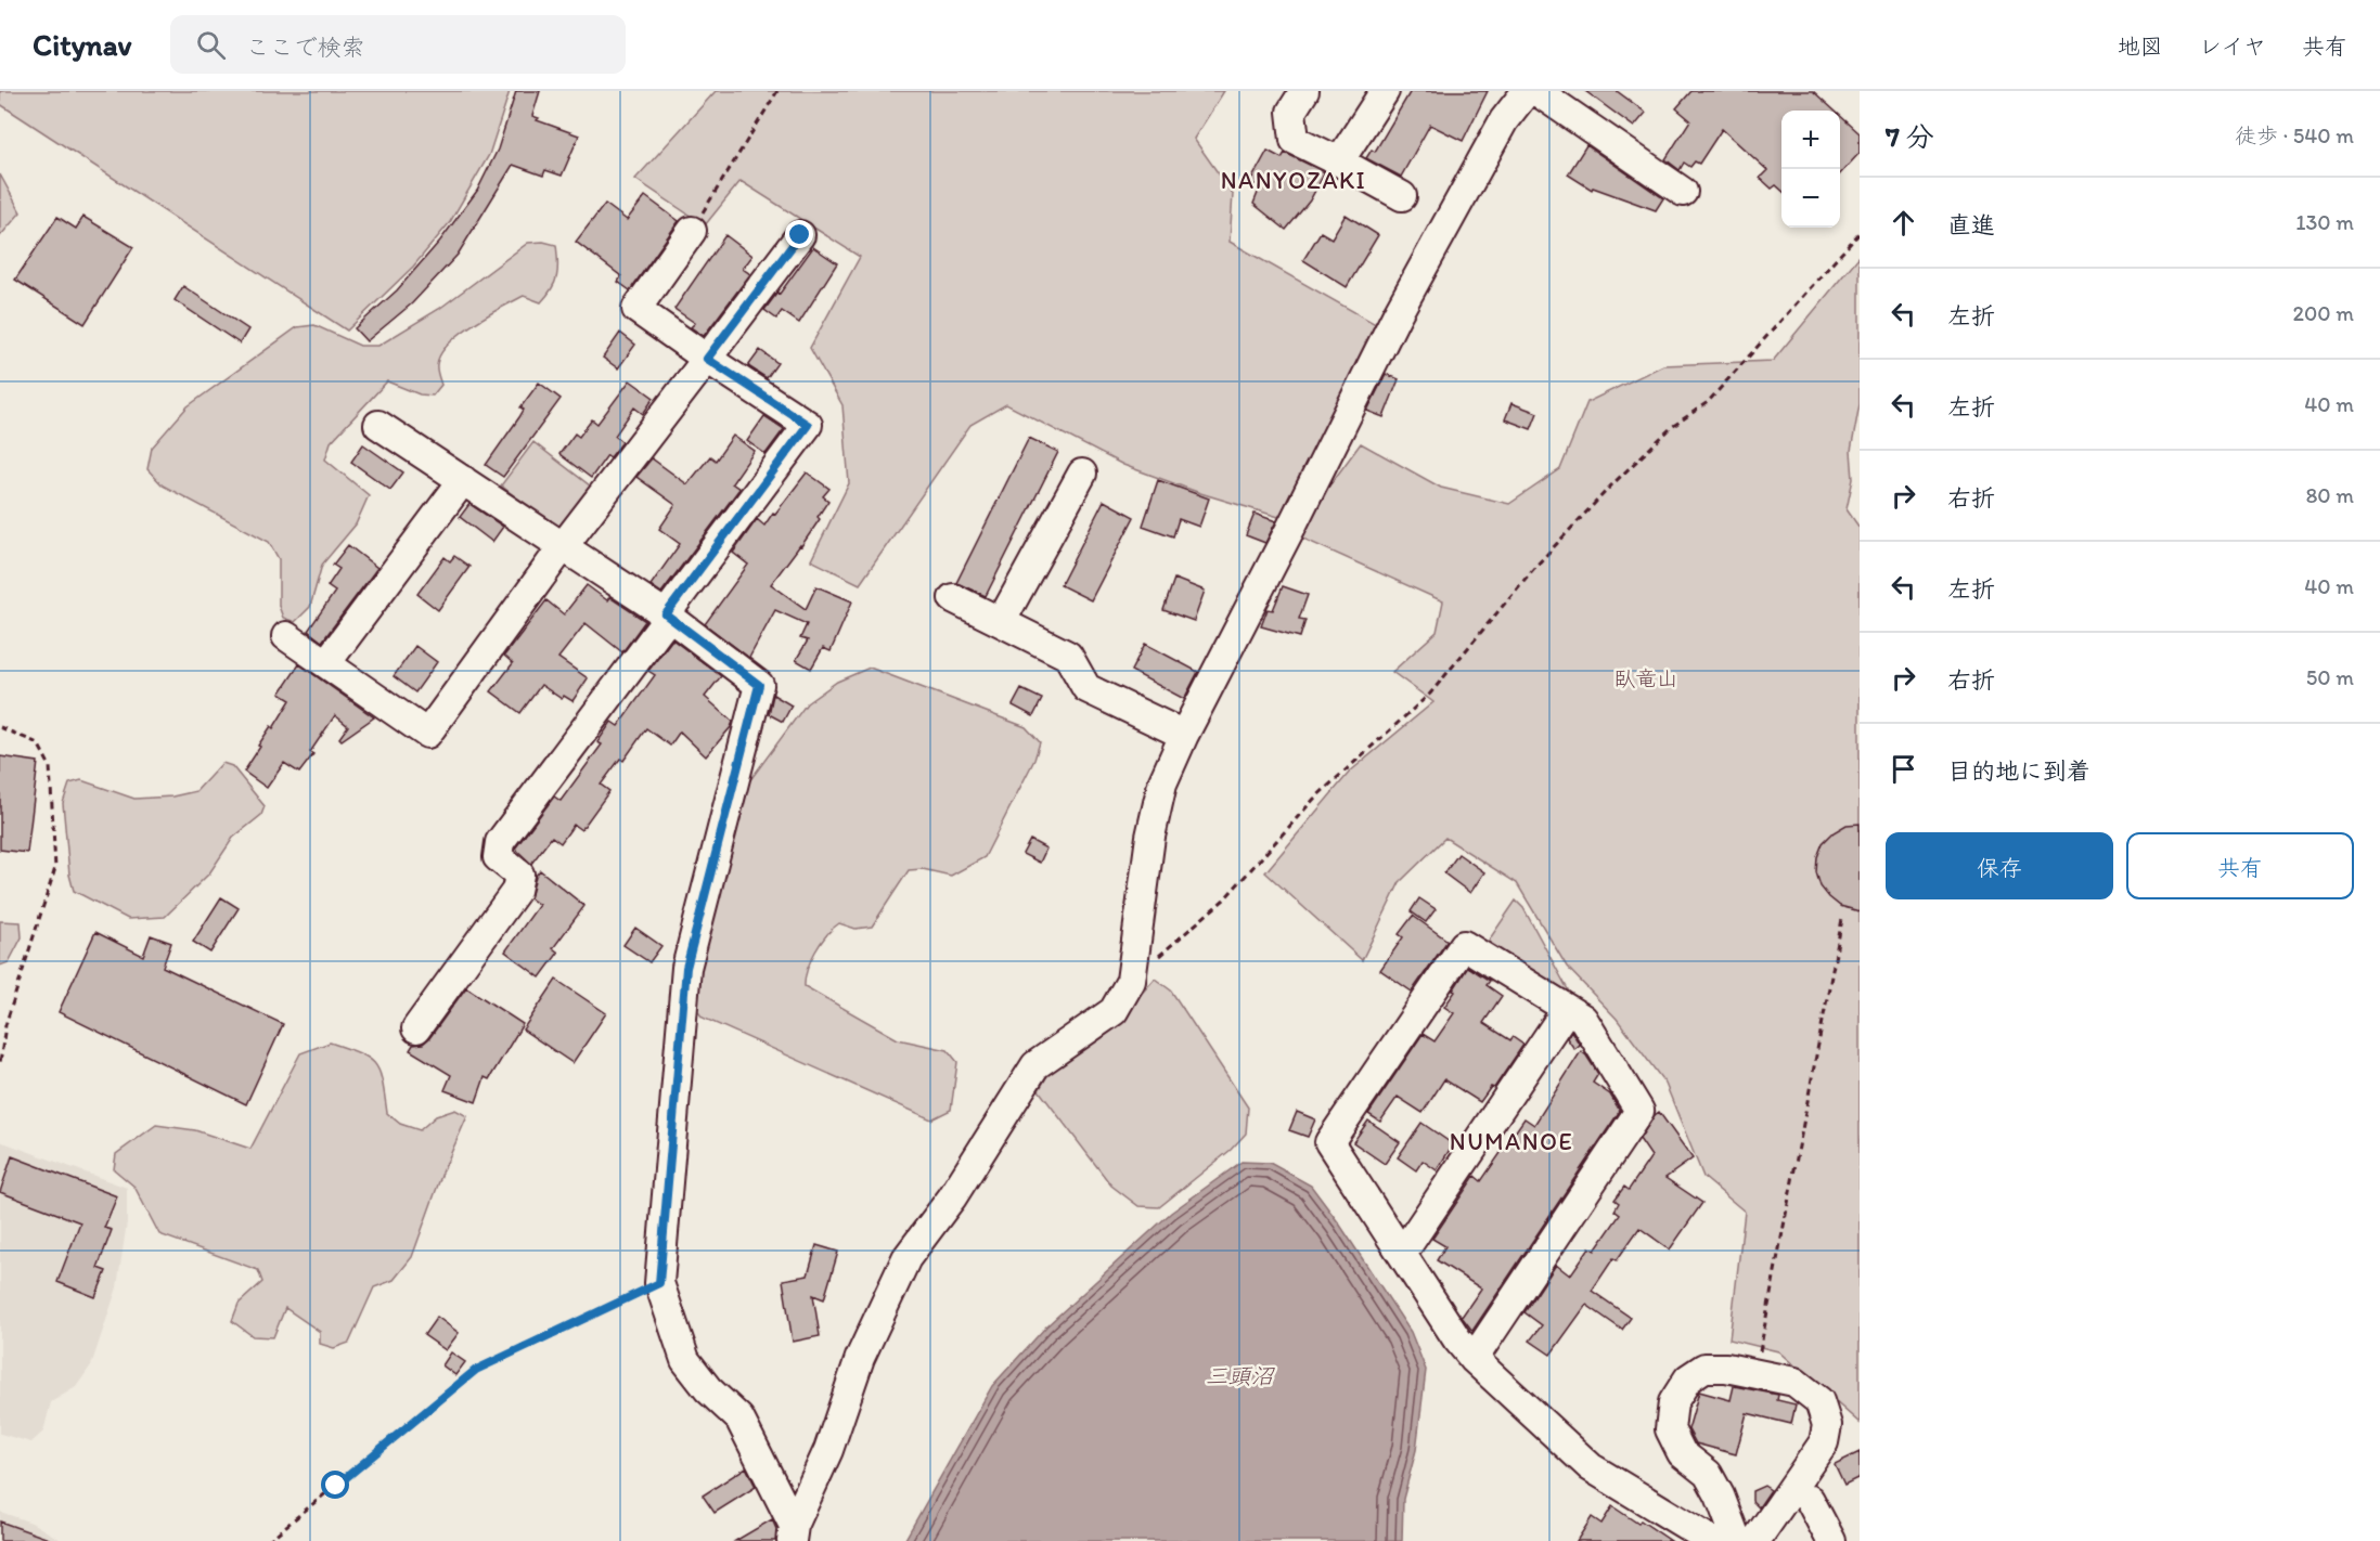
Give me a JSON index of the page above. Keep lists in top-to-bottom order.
{
  "districts": ["NANYOZAKI", "NUMANOE"],
  "water": ["三頭沼"],
  "parks": ["臥竜山"],
  "page": {
    "header": "Citynav",
    "search": "ここで検索",
    "nav": ["地図", "レイヤ", "共有"],
    "heading": ["7 分", "徒歩 · 540 m"],
    "map_buttons": ["+", "−"],
    "list": [
      ["直進", "130 m"],
      ["左折", "200 m"],
      ["左折", "40 m"],
      ["右折", "80 m"],
      ["左折", "40 m"],
      ["右折", "50 m"],
      "目的地に到着"
    ],
    "buttons": ["保存", "共有"]
  }
}
